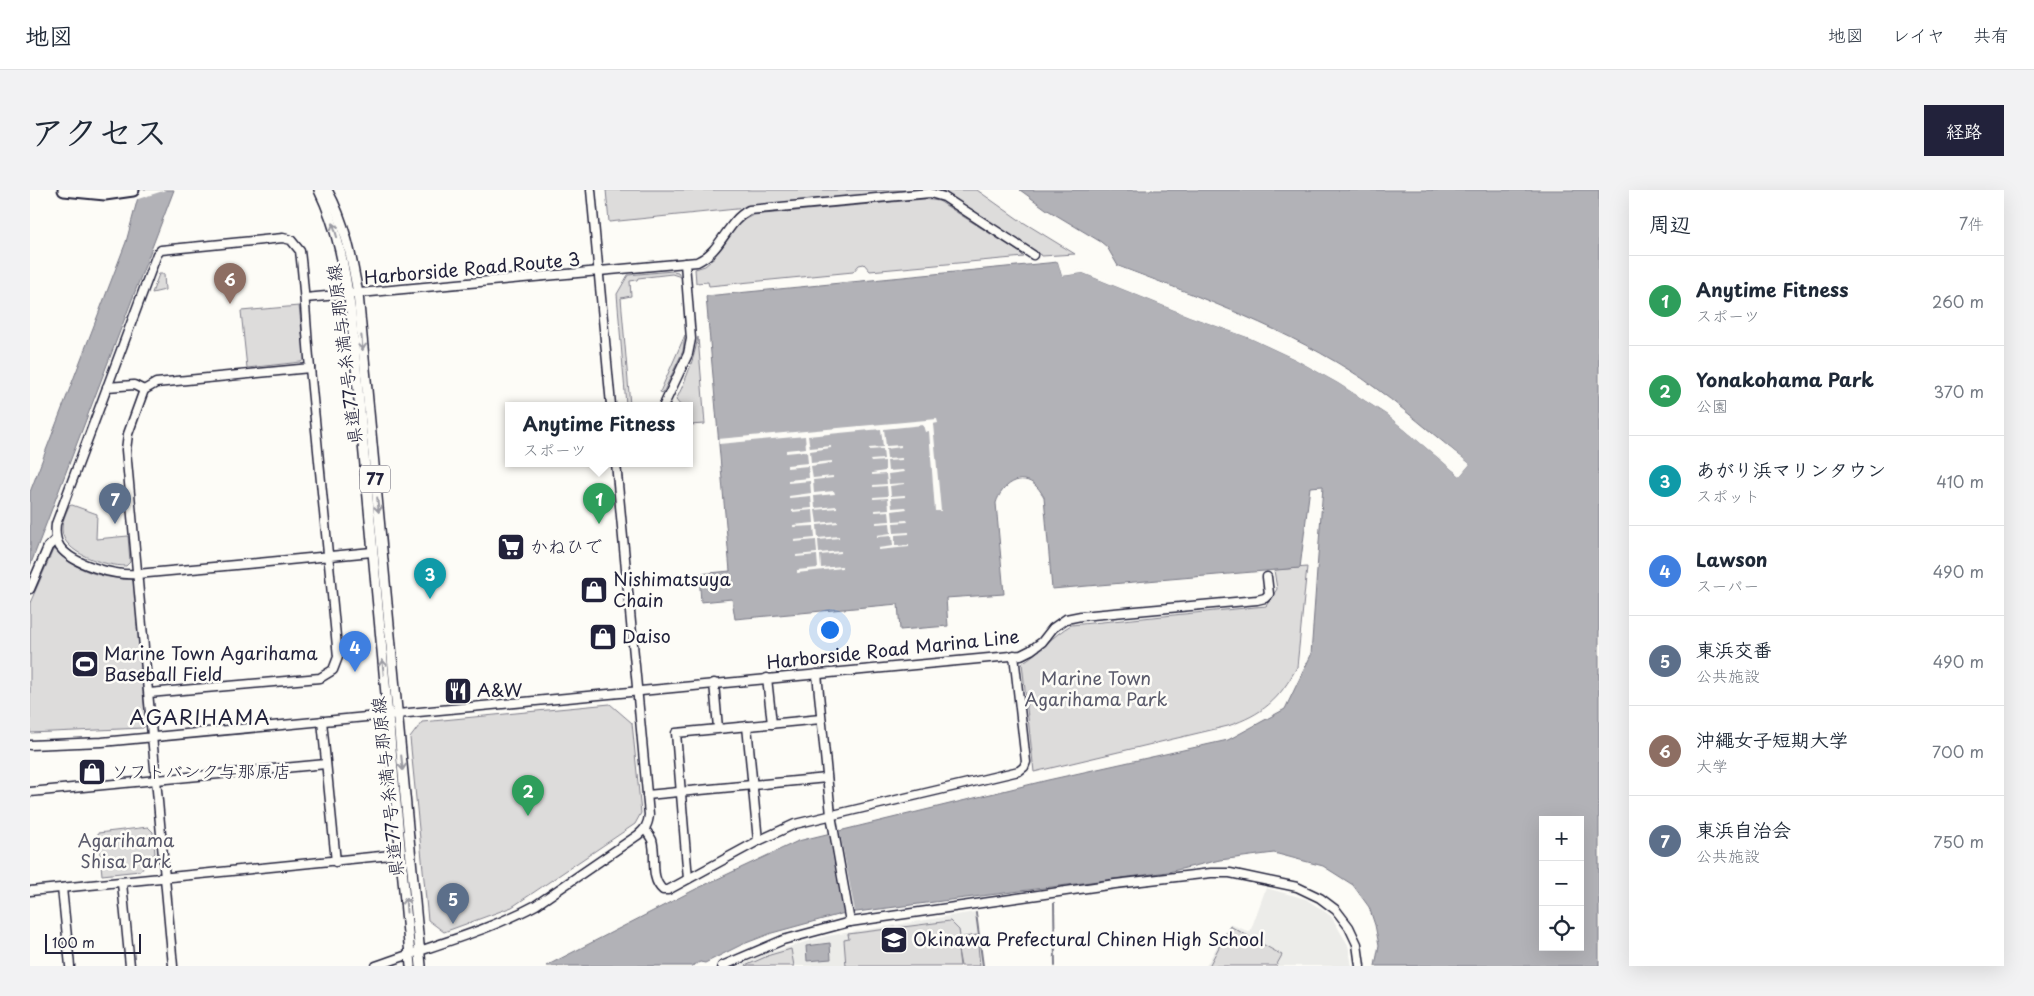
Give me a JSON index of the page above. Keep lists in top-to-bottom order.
{
  "streets": {
    "main road": ["県道77号糸満与那原線", "77"],
    "street": ["Harborside Road Route 3", "Harborside Road Marina Line"]
  },
  "crossings": [
    ["Harborside Road Route 3", "県道77号糸満与那原線"],
    ["県道77号糸満与那原線", "Harborside Road Marina Line"]
  ],
  "districts": ["AGARIHAMA"],
  "parks": ["Marine Town Agarihama Park", "Agarihama Shisa Park"],
  "places": {
    "supermarket": ["かねひで"],
    "shop": ["Nishimatsuya Chain", "Daiso", "ソフトバンク与那原店"],
    "sports": ["Marine Town Agarihama Baseball Field"],
    "restaurant": ["A&W"],
    "school or university": ["Okinawa Prefectural Chinen High School"]
  },
  "scale_bar": "100 m",
  "page": {
    "header": "地図",
    "nav": ["地図", "レイヤ", "共有"],
    "title": "アクセス",
    "buttons": "経路",
    "heading": ["周辺", "7件"],
    "list": [
      {
        "mark": "1",
        "name": "Anytime Fitness",
        "note": "スポーツ",
        "value": "260 m"
      },
      {
        "mark": "2",
        "name": "Yonakohama Park",
        "note": "公園",
        "value": "370 m"
      },
      {
        "mark": "3",
        "name": "あがり浜マリンタウン",
        "note": "スポット",
        "value": "410 m"
      },
      {
        "mark": "4",
        "name": "Lawson",
        "note": "スーパー",
        "value": "490 m"
      },
      {
        "mark": "5",
        "name": "東浜交番",
        "note": "公共施設",
        "value": "490 m"
      },
      {
        "mark": "6",
        "name": "沖繩女子短期大学",
        "note": "大学",
        "value": "700 m"
      },
      {
        "mark": "7",
        "name": "東浜自治会",
        "note": "公共施設",
        "value": "750 m"
      }
    ],
    "pins": [
      "6",
      "1",
      "7",
      "3",
      "4",
      "2",
      "5"
    ],
    "popup": ["Anytime Fitness", "スポーツ"],
    "map_buttons": ["+", "−"],
    "scale": "100 m"
  }
}
